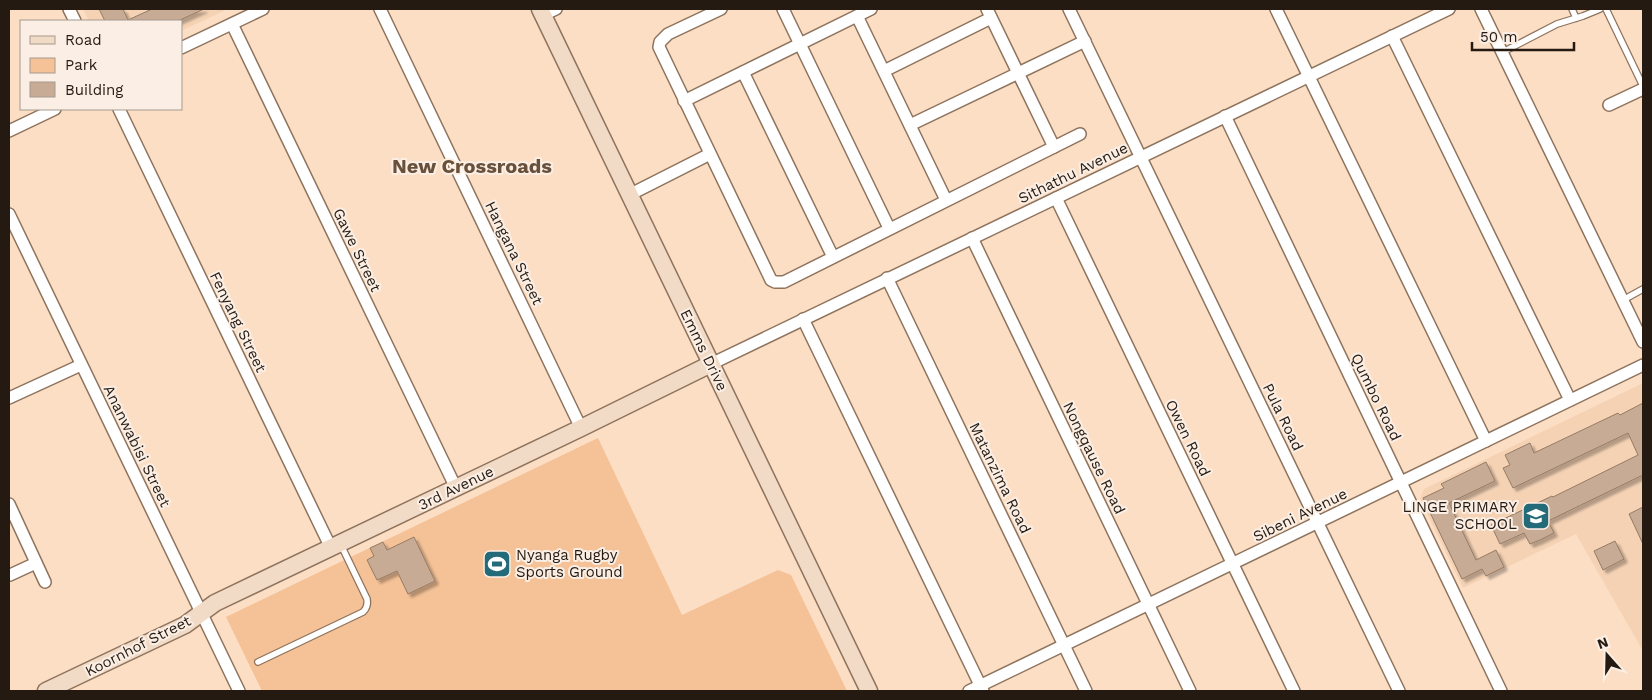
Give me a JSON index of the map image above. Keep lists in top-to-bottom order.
{
  "streets": {
    "street": [
      "Sithathu Avenue",
      "Gawe Street",
      "Hangana Street",
      "Fenyang Street",
      "Emms Drive",
      "Qumbo Road",
      "Pula Road",
      "Owen Road",
      "Ananwabisi Street",
      "Nongqause Road",
      "Matanzima Road",
      "3rd Avenue",
      "Sibeni Avenue",
      "Koornhof Street"
    ]
  },
  "crossings": [
    ["Sithathu Avenue", "Emms Drive"],
    ["Sithathu Avenue", "Qumbo Road"],
    ["Sithathu Avenue", "Pula Road"],
    ["Sithathu Avenue", "Owen Road"],
    ["Sithathu Avenue", "Nongqause Road"],
    ["Sithathu Avenue", "Matanzima Road"],
    ["Sithathu Avenue", "3rd Avenue"],
    ["Gawe Street", "3rd Avenue"],
    ["Hangana Street", "3rd Avenue"],
    ["Fenyang Street", "3rd Avenue"],
    ["Emms Drive", "3rd Avenue"],
    ["Qumbo Road", "Sibeni Avenue"],
    ["Pula Road", "Sibeni Avenue"],
    ["Owen Road", "Sibeni Avenue"],
    ["Ananwabisi Street", "3rd Avenue"],
    ["Ananwabisi Street", "Koornhof Street"],
    ["Nongqause Road", "Sibeni Avenue"],
    ["Matanzima Road", "Sibeni Avenue"],
    ["3rd Avenue", "Koornhof Street"]
  ],
  "districts": ["New Crossroads"],
  "places": {
    "school or university": ["LINGE PRIMARY SCHOOL"],
    "sports": ["Nyanga Rugby Sports Ground"]
  },
  "legend": ["Road", "Park", "Building"],
  "scale_bar": "50 m",
  "north": "top"
}
